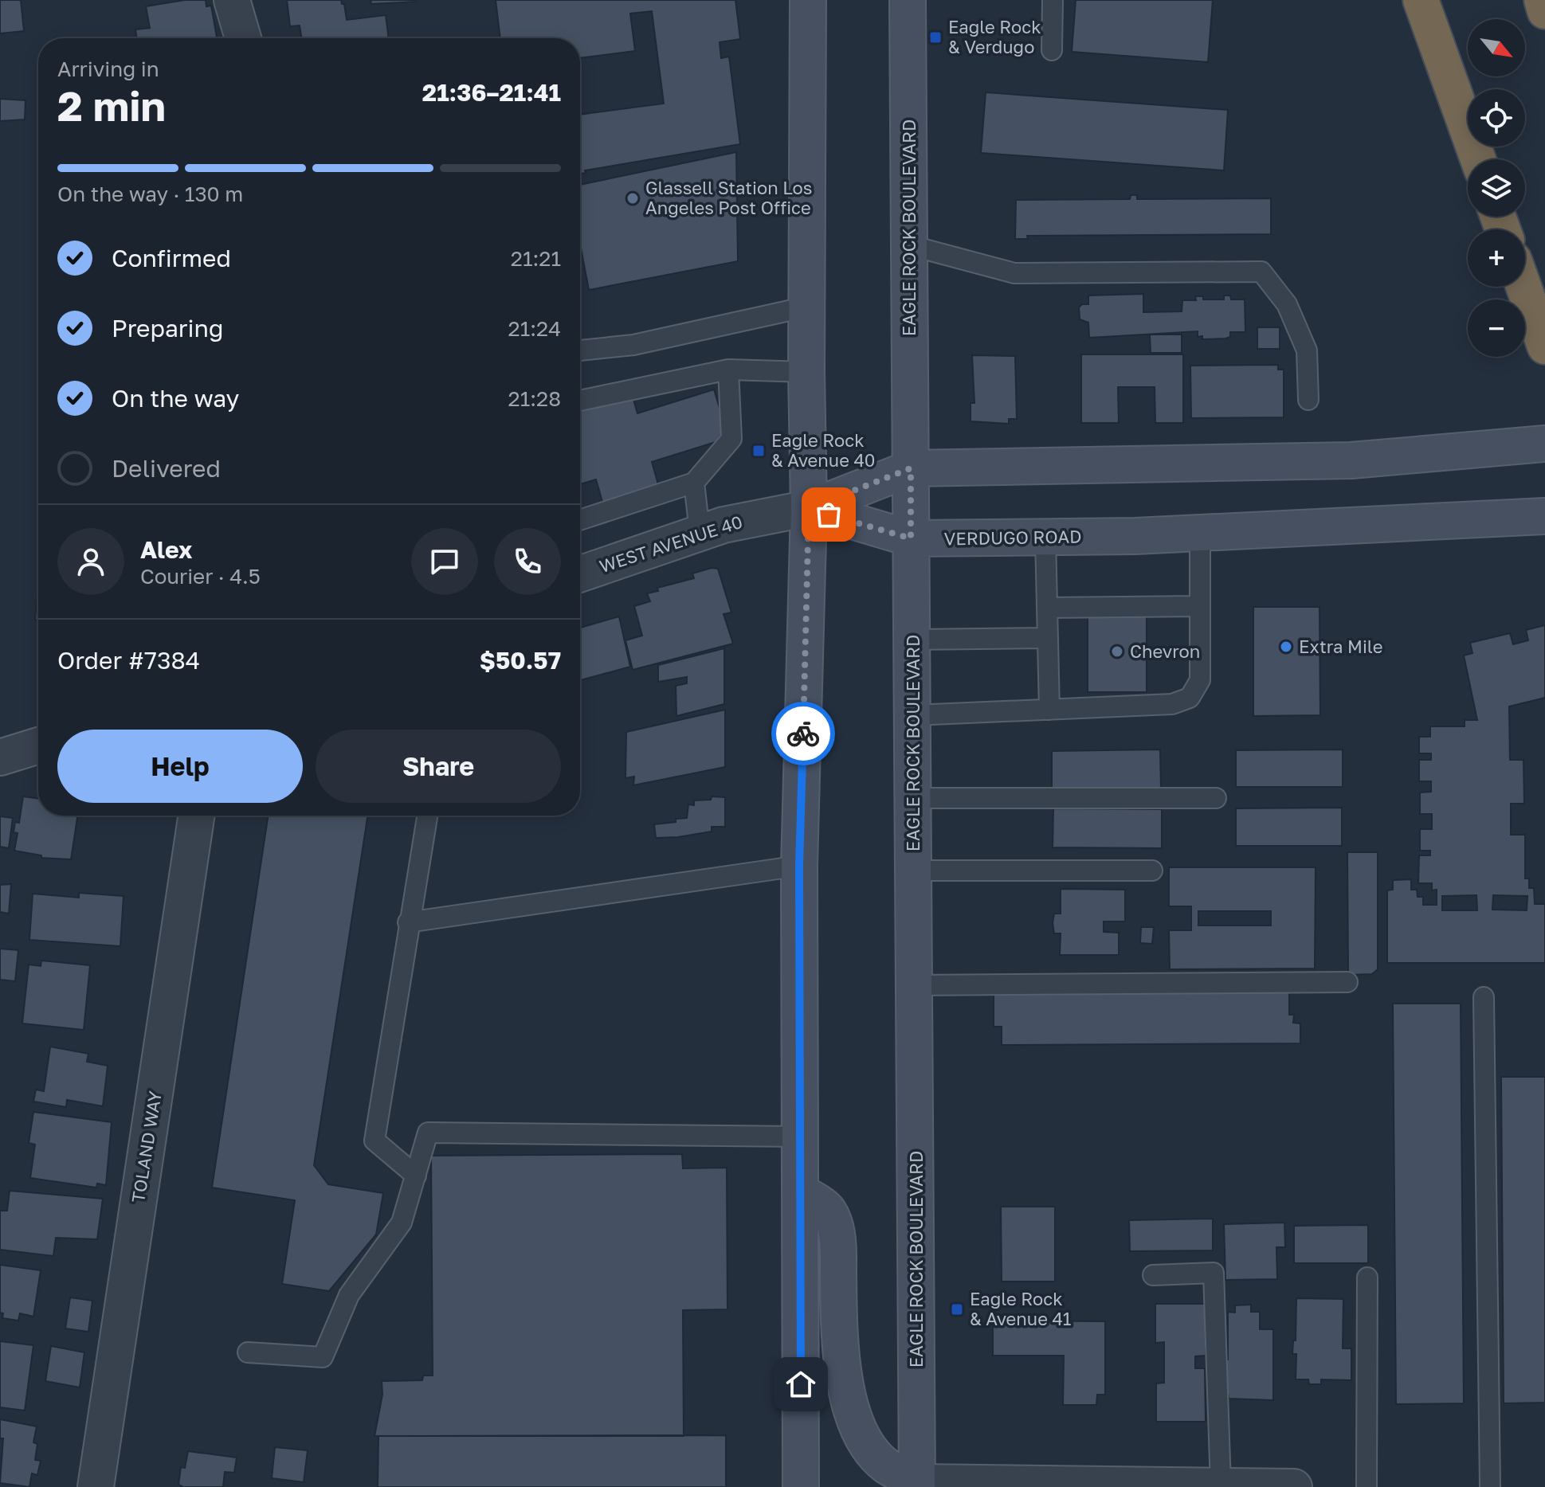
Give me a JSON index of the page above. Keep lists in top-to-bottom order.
{
  "streets": {
    "main road": ["EAGLE ROCK BOULEVARD", "VERDUGO ROAD"],
    "street": ["WEST AVENUE 40", "TOLAND WAY"]
  },
  "crossings": [
    ["EAGLE ROCK BOULEVARD", "VERDUGO ROAD"],
    ["VERDUGO ROAD", "WEST AVENUE 40"]
  ],
  "places": {
    "transit": ["Eagle Rock & Verdugo", "Eagle Rock & Avenue 40", "Eagle Rock & Avenue 41"],
    "other": ["Glassell Station Los Angeles Post Office", "Extra Mile", "Chevron"]
  },
  "north": "bottom right",
  "page": {
    "map_buttons": ["+", "−"],
    "heading": ["2 min", "Arriving in", "21:36–21:41"],
    "panel": [
      "Alex",
      "Courier · 4.5",
      "Order #7384",
      "$50.57"
    ],
    "bar": "On the way · 130 m",
    "list": [
      ["Confirmed", "21:21"],
      ["Preparing", "21:24"],
      ["On the way", "21:28"],
      "Delivered"
    ],
    "buttons": ["Help", "Share"]
  }
}
